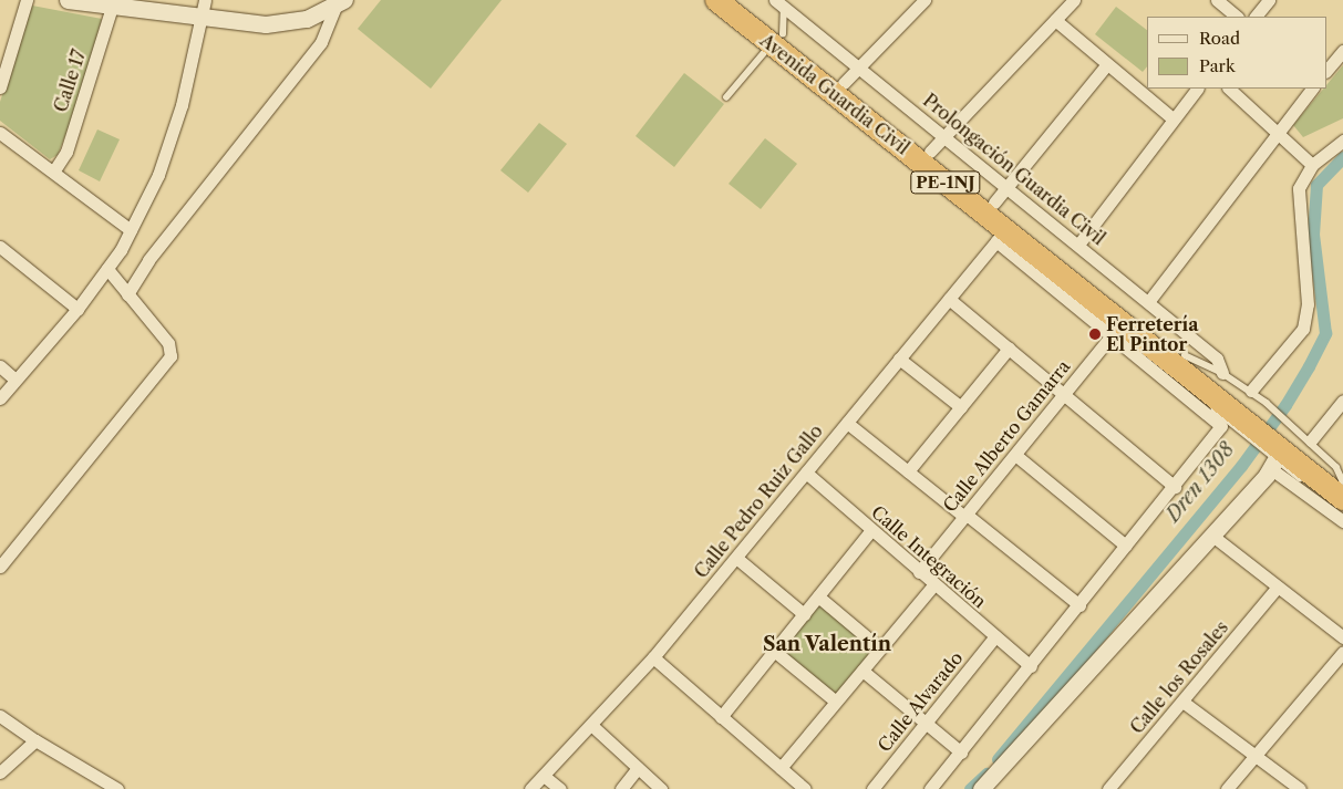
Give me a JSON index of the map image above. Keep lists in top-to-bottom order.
{
  "streets": {
    "highway": ["Avenida Guardia Civil", "PE-1NJ"],
    "street": [
      "Calle 17",
      "Prolongación Guardia Civil",
      "Calle Alberto Gamarra",
      "Calle Pedro Ruiz Gallo",
      "Calle Integración",
      "Calle los Rosales",
      "Calle Alvarado"
    ]
  },
  "crossings": [
    ["Avenida Guardia Civil", "Prolongación Guardia Civil"],
    ["Avenida Guardia Civil", "Calle Alberto Gamarra"],
    ["Avenida Guardia Civil", "Calle Pedro Ruiz Gallo"],
    ["Calle Alberto Gamarra", "Calle Integración"],
    ["Calle Pedro Ruiz Gallo", "Calle Integración"],
    ["Calle Integración", "Calle Alvarado"]
  ],
  "districts": ["San Valentín"],
  "water": ["Dren 1308"],
  "places": ["Ferretería El Pintor"],
  "legend": ["Road", "Park"]
}
